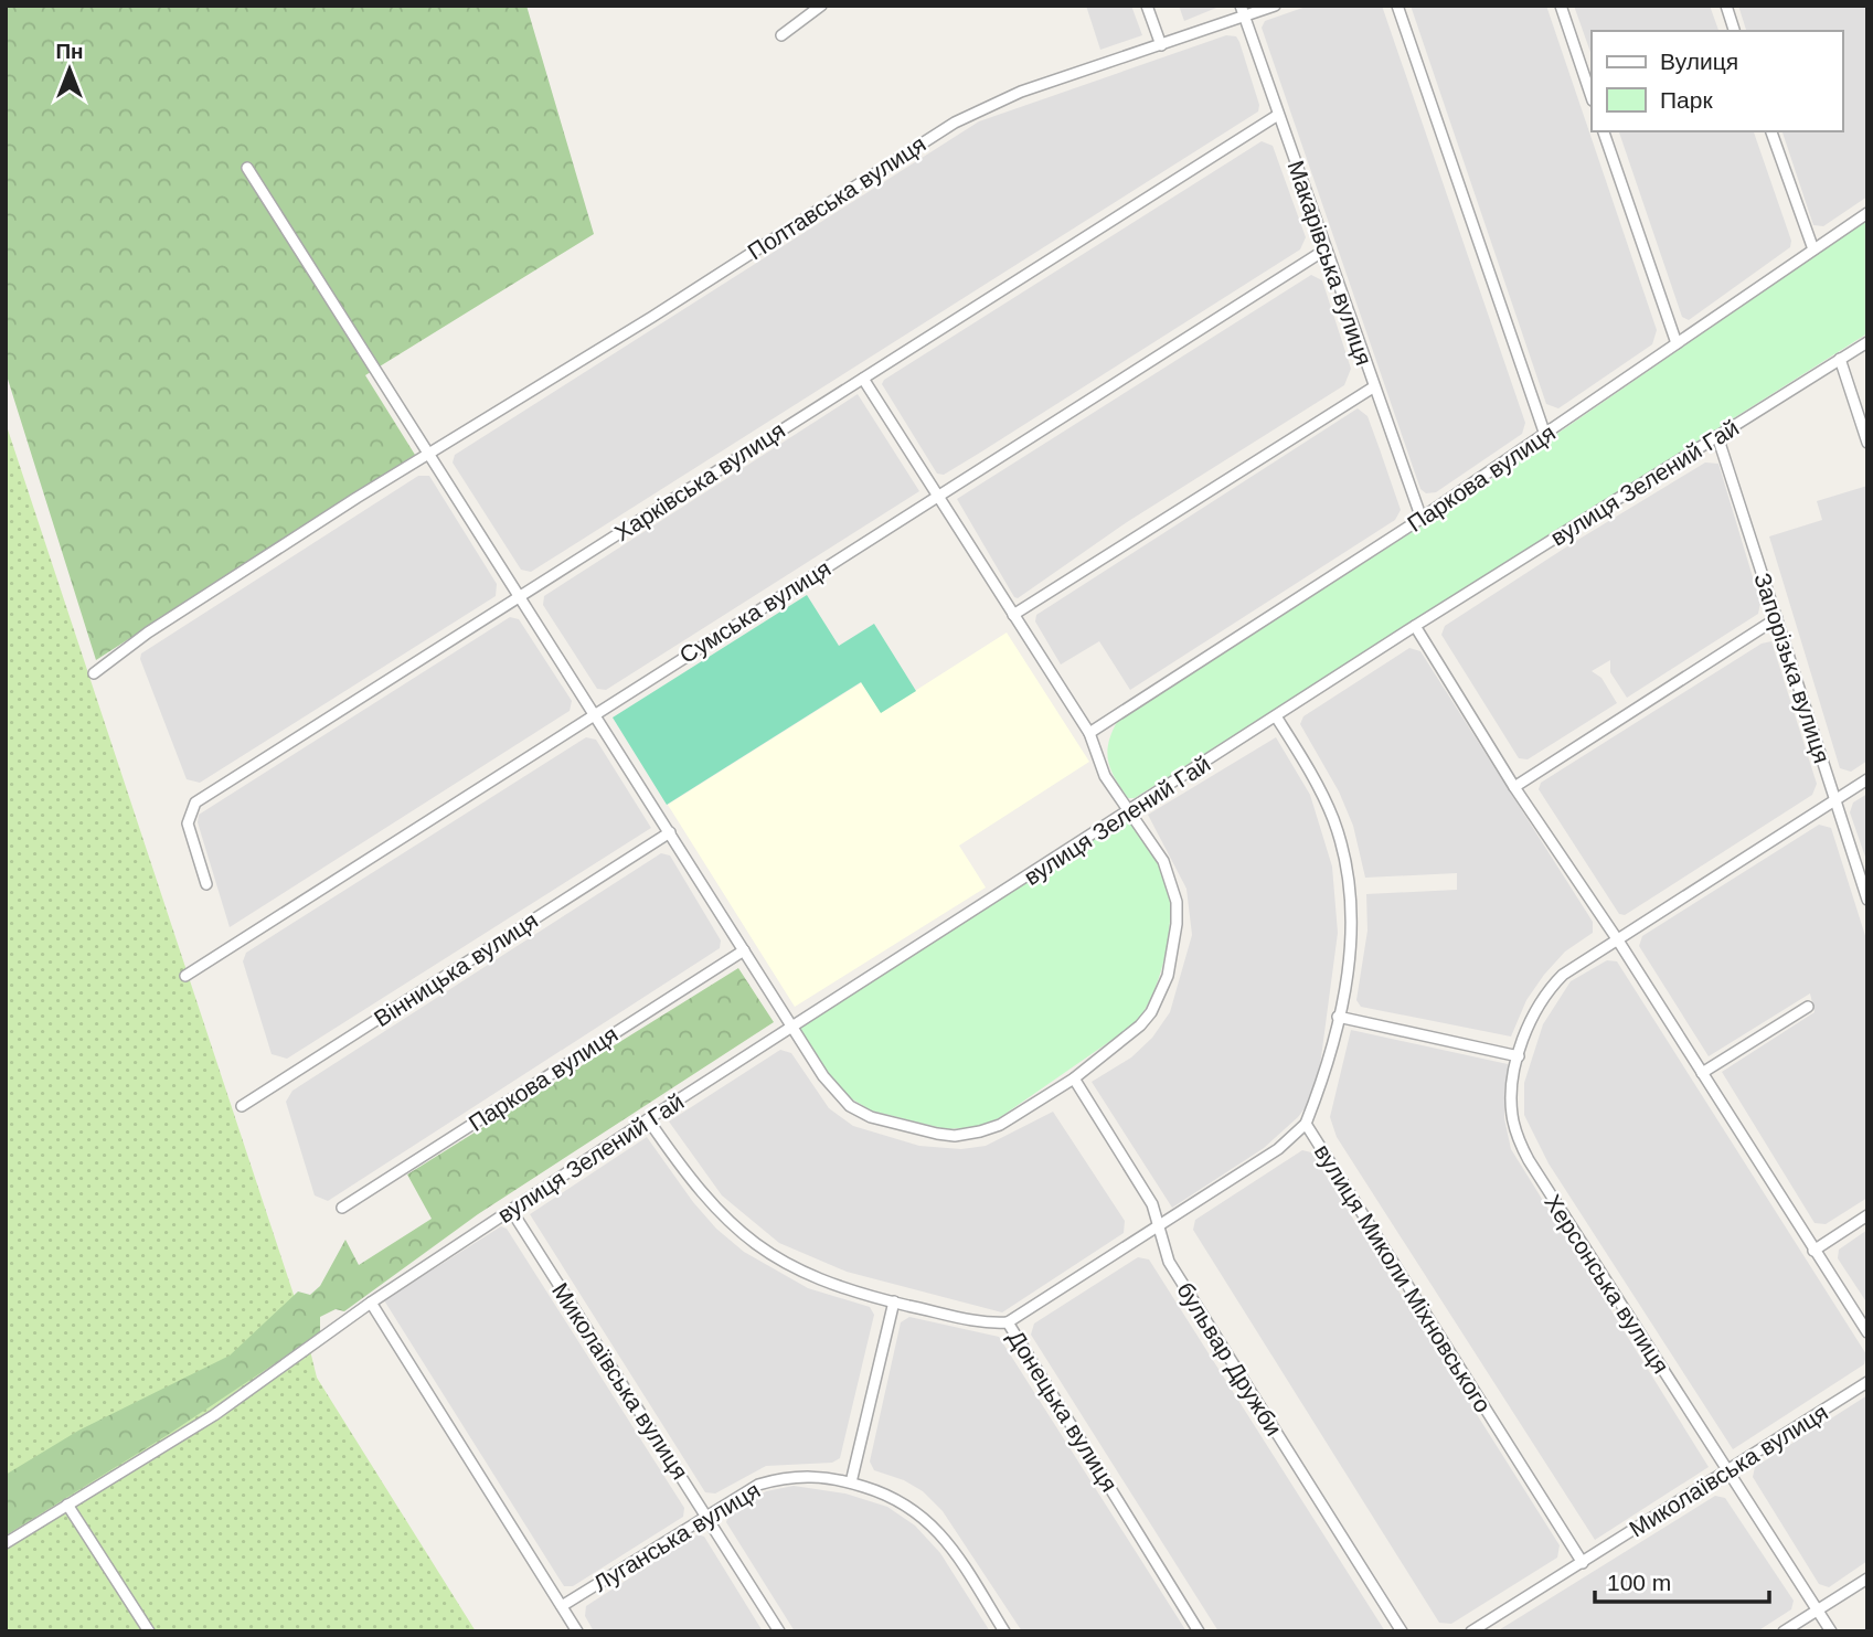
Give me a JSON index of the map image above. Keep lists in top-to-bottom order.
{
  "streets": {
    "street": [
      "Полтавська вулиця",
      "Макарівська вулиця",
      "Паркова вулиця",
      "Харківська вулиця",
      "вулиця Зелений Гай",
      "Сумська вулиця",
      "Запорізька вулиця",
      "Вінницька вулиця",
      "вулиця Миколи Міхновського",
      "Херсонська вулиця",
      "бульвар Дружби",
      "Миколаївська вулиця",
      "Донецька вулиця",
      "Луганська вулиця"
    ]
  },
  "crossings": [
    ["Полтавська вулиця", "Макарівська вулиця"],
    ["Макарівська вулиця", "Паркова вулиця"],
    ["Макарівська вулиця", "Харківська вулиця"],
    ["Макарівська вулиця", "Сумська вулиця"],
    ["вулиця Зелений Гай", "Запорізька вулиця"],
    ["вулиця Зелений Гай", "вулиця Миколи Міхновського"],
    ["вулиця Зелений Гай", "Миколаївська вулиця"],
    ["вулиця Зелений Гай", "Донецька вулиця"],
    ["Запорізька вулиця", "Херсонська вулиця"],
    ["вулиця Миколи Міхновського", "Миколаївська вулиця"],
    ["Херсонська вулиця", "Миколаївська вулиця"],
    ["Миколаївська вулиця", "Луганська вулиця"]
  ],
  "legend": ["Вулиця", "Парк"],
  "scale_bar": "100 m",
  "north": "top"
}
